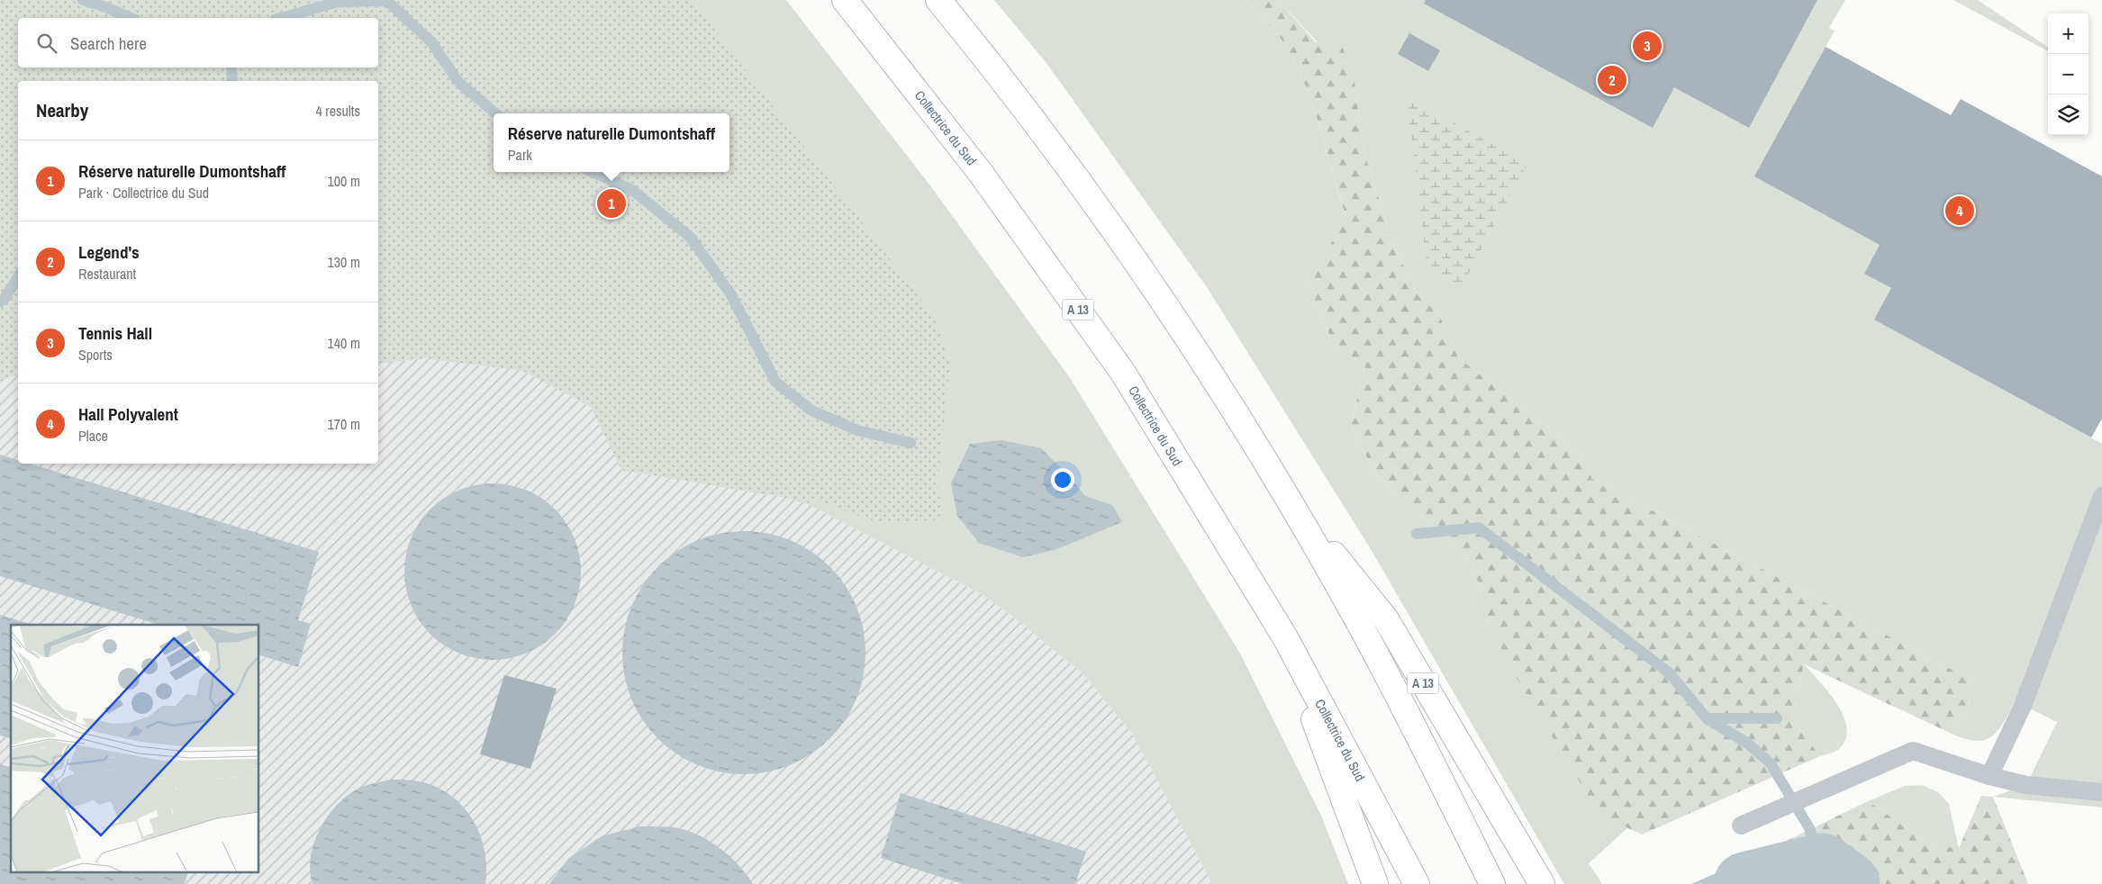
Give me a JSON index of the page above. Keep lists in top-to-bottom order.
{
  "streets": {
    "highway": ["Collectrice du Sud", "A 13"]
  },
  "crossings": [
    ["Collectrice du Sud", "A 13"]
  ],
  "page": {
    "map_buttons": ["+", "−"],
    "search": "Search here",
    "pins": [
      "3",
      "2",
      "1",
      "4"
    ],
    "heading": ["Nearby", "4 results"],
    "popup": ["Réserve naturelle Dumontshaff", "Park"],
    "list": [
      {
        "mark": "1",
        "name": "Réserve naturelle Dumontshaff",
        "note": "Park · Collectrice du Sud",
        "value": "100 m"
      },
      {
        "mark": "2",
        "name": "Legend's",
        "note": "Restaurant",
        "value": "130 m"
      },
      {
        "mark": "3",
        "name": "Tennis Hall",
        "note": "Sports",
        "value": "140 m"
      },
      {
        "mark": "4",
        "name": "Hall Polyvalent",
        "note": "Place",
        "value": "170 m"
      }
    ]
  }
}
